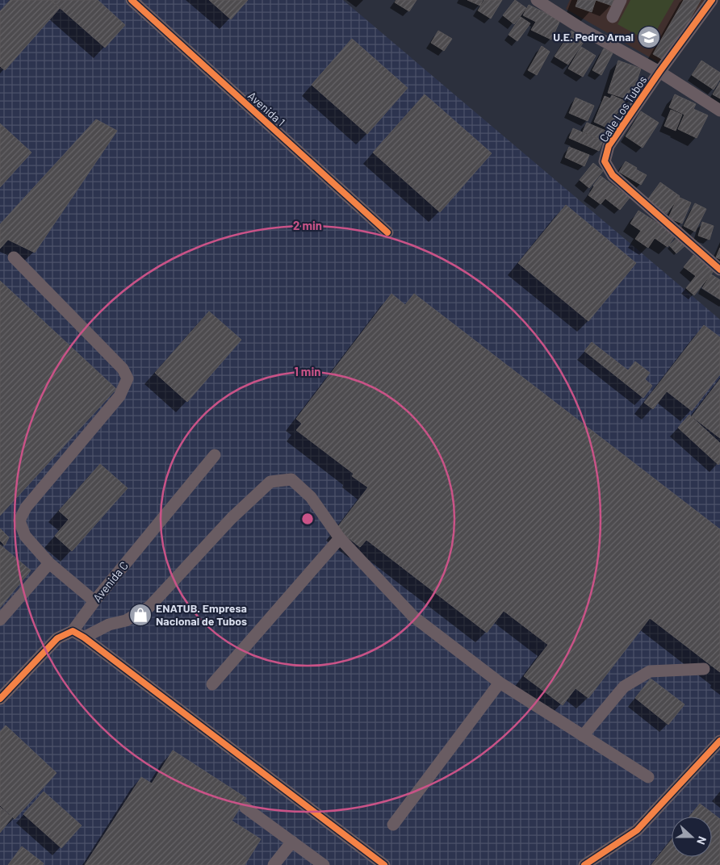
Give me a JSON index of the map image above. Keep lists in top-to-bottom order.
{
  "streets": {
    "street": ["Avenida 1", "Calle Los Tubos", "Avenida C"]
  },
  "places": {
    "school or university": ["U.E. Pedro Arnal"],
    "shop": ["ENATUB. Empresa Nacional de Tubos"]
  },
  "north": "right",
  "rings": ["2 min", "1 min"]
}
